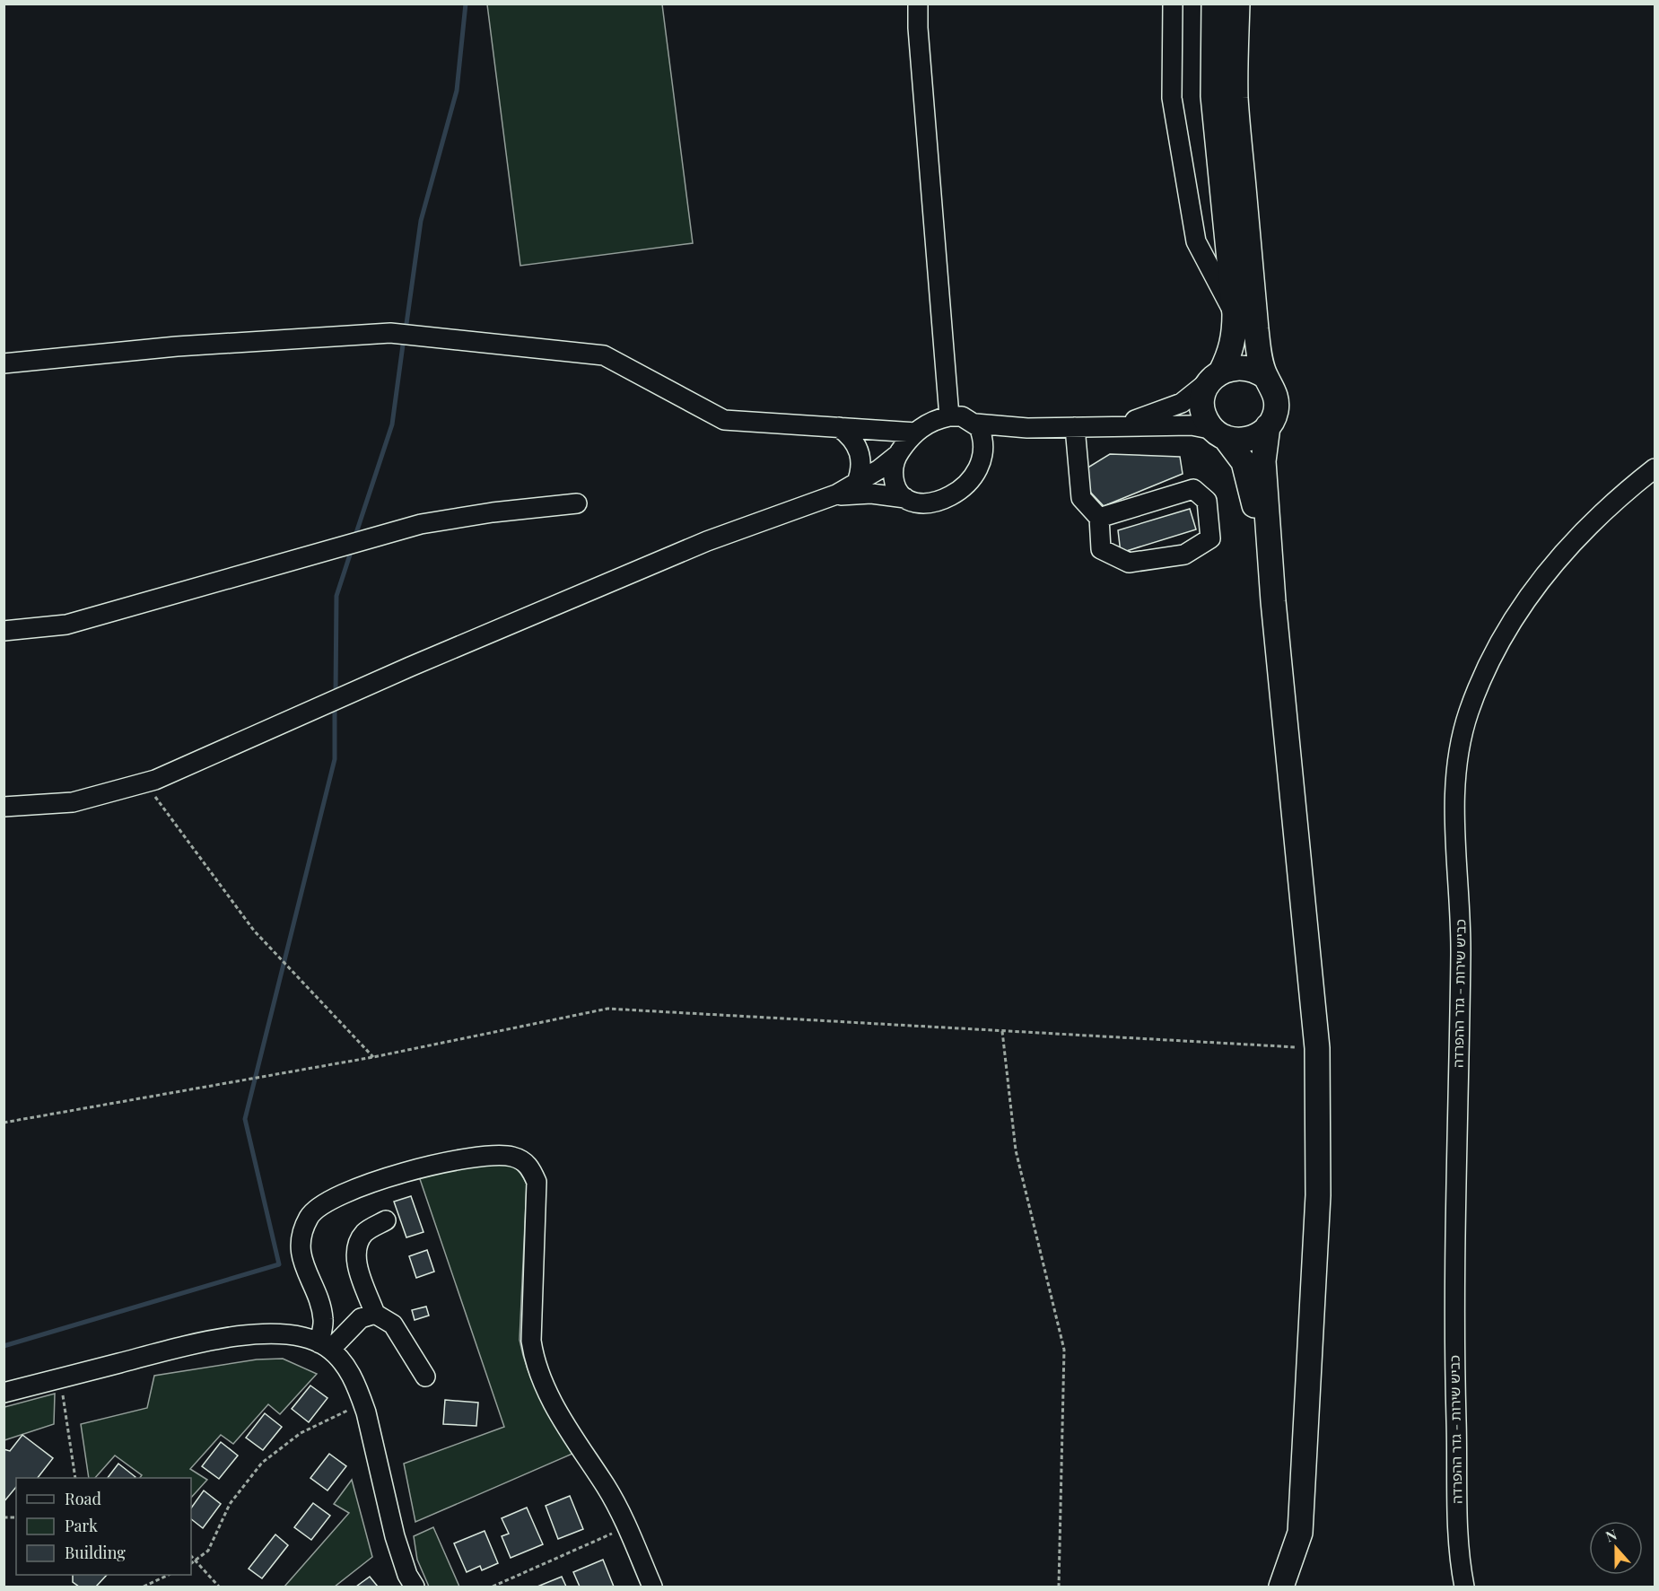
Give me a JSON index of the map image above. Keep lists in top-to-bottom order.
{
  "streets": {
    "street": ["כביש שירות - גדר ההפרדה"]
  },
  "legend": ["Road", "Park", "Building"],
  "north": "top"
}
